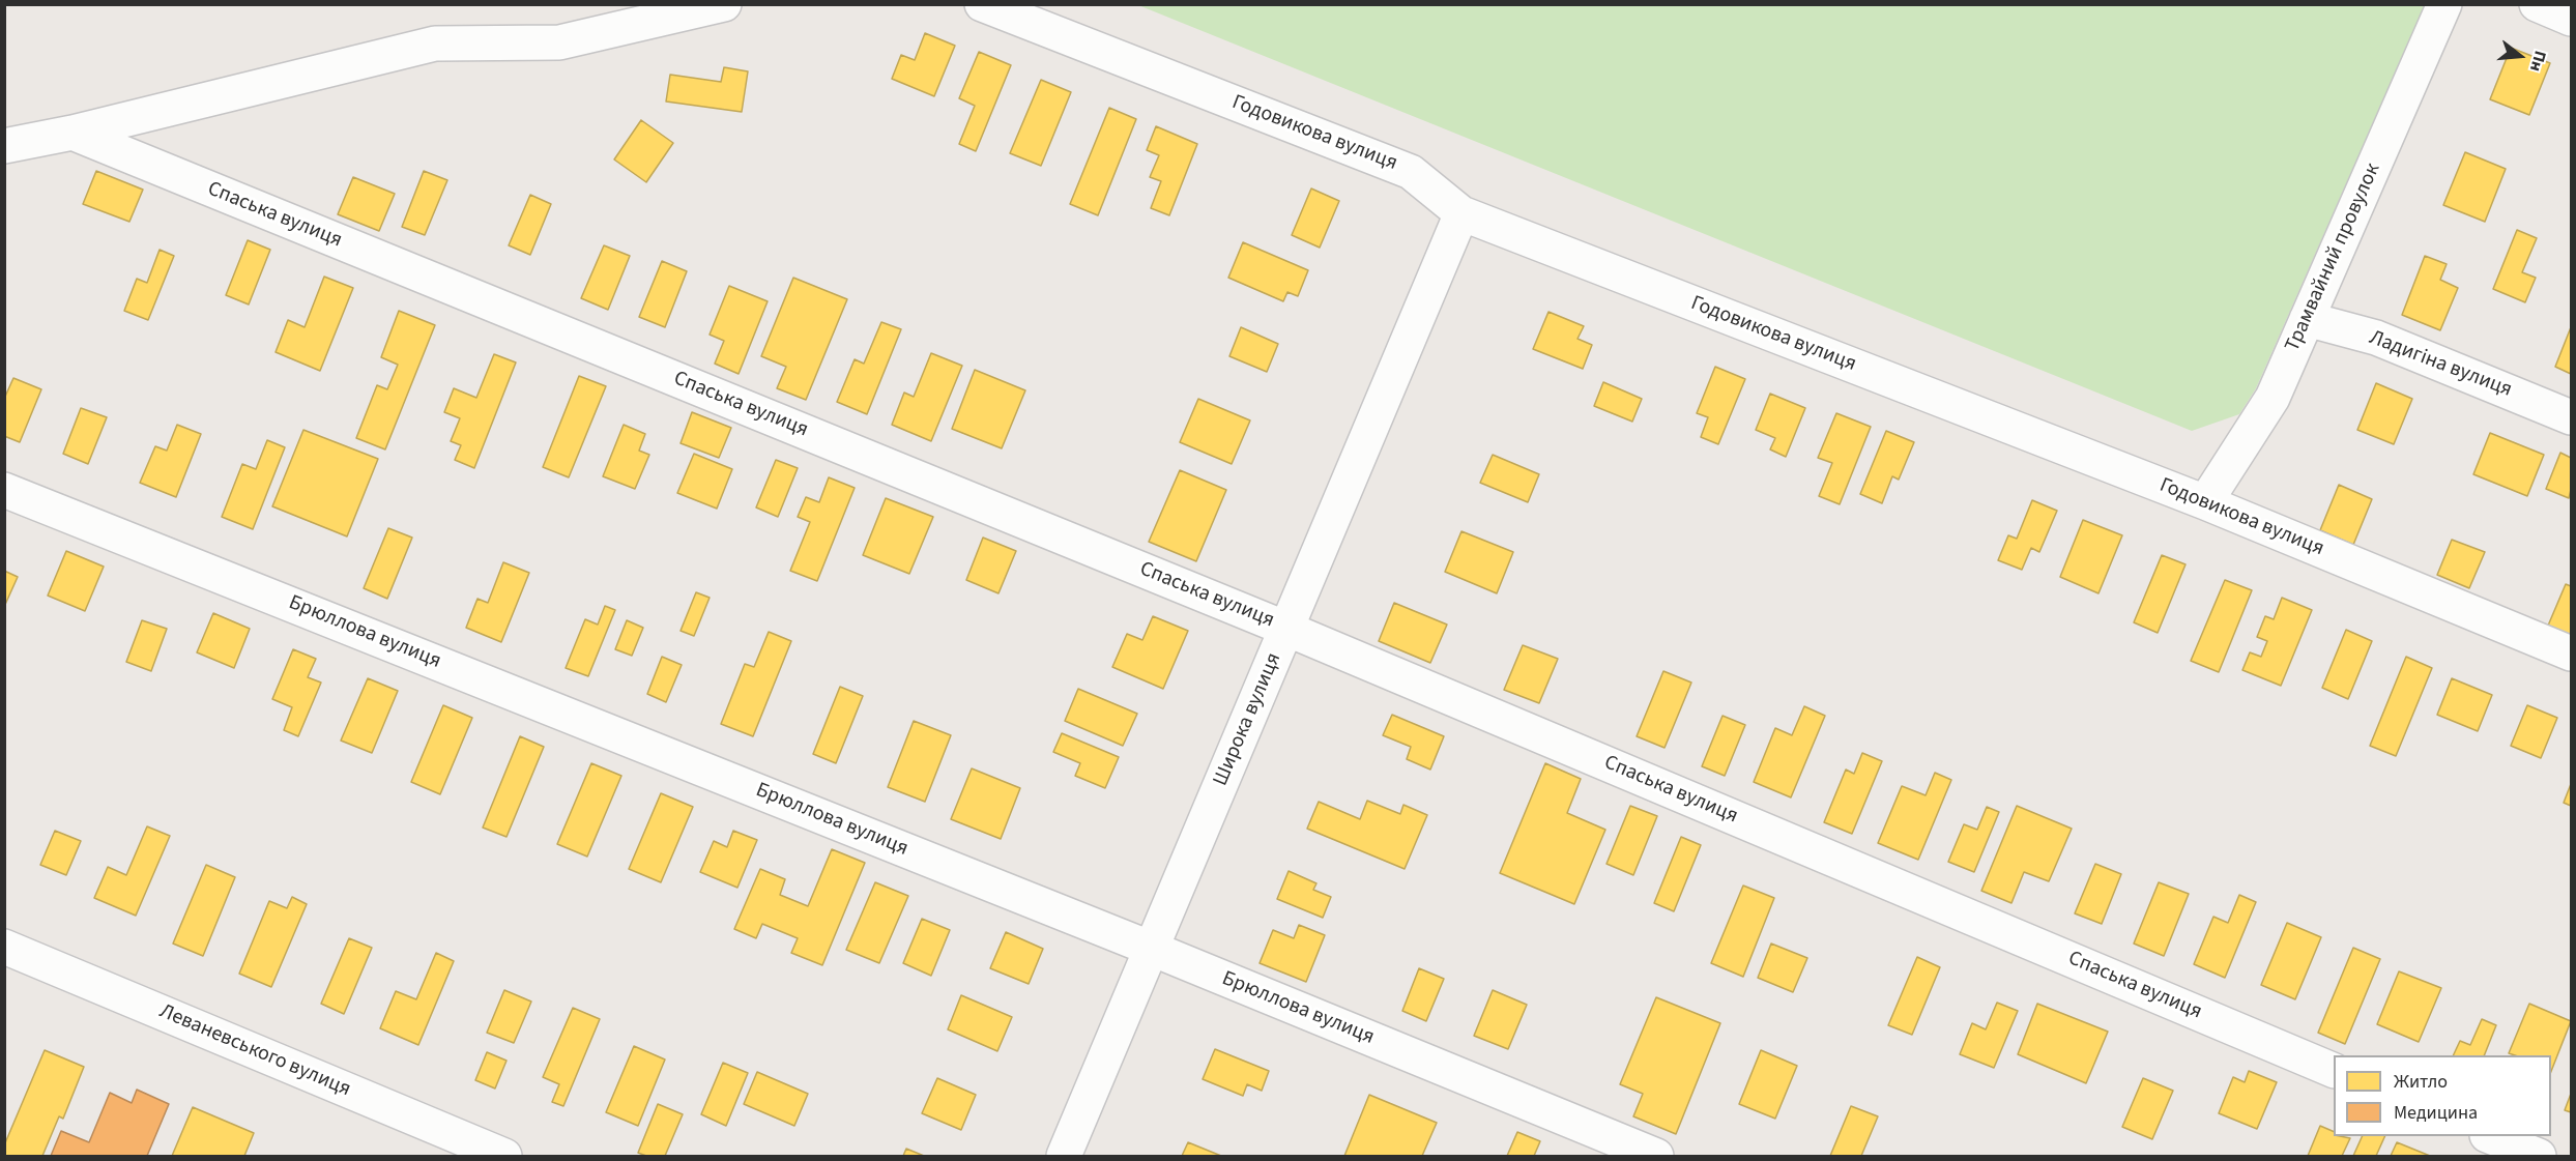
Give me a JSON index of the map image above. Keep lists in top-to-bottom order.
{
  "streets": {
    "street": [
      "Годовикова вулиця",
      "Спаська вулиця",
      "Трамвайний провулок",
      "Ладигіна вулиця",
      "Брюллова вулиця",
      "Широка вулиця",
      "Леваневського вулиця"
    ]
  },
  "crossings": [
    ["Годовикова вулиця", "Трамвайний провулок"],
    ["Годовикова вулиця", "Широка вулиця"],
    ["Спаська вулиця", "Широка вулиця"],
    ["Трамвайний провулок", "Ладигіна вулиця"],
    ["Брюллова вулиця", "Широка вулиця"]
  ],
  "legend": ["Житло", "Медицина"],
  "north": "right"
}
